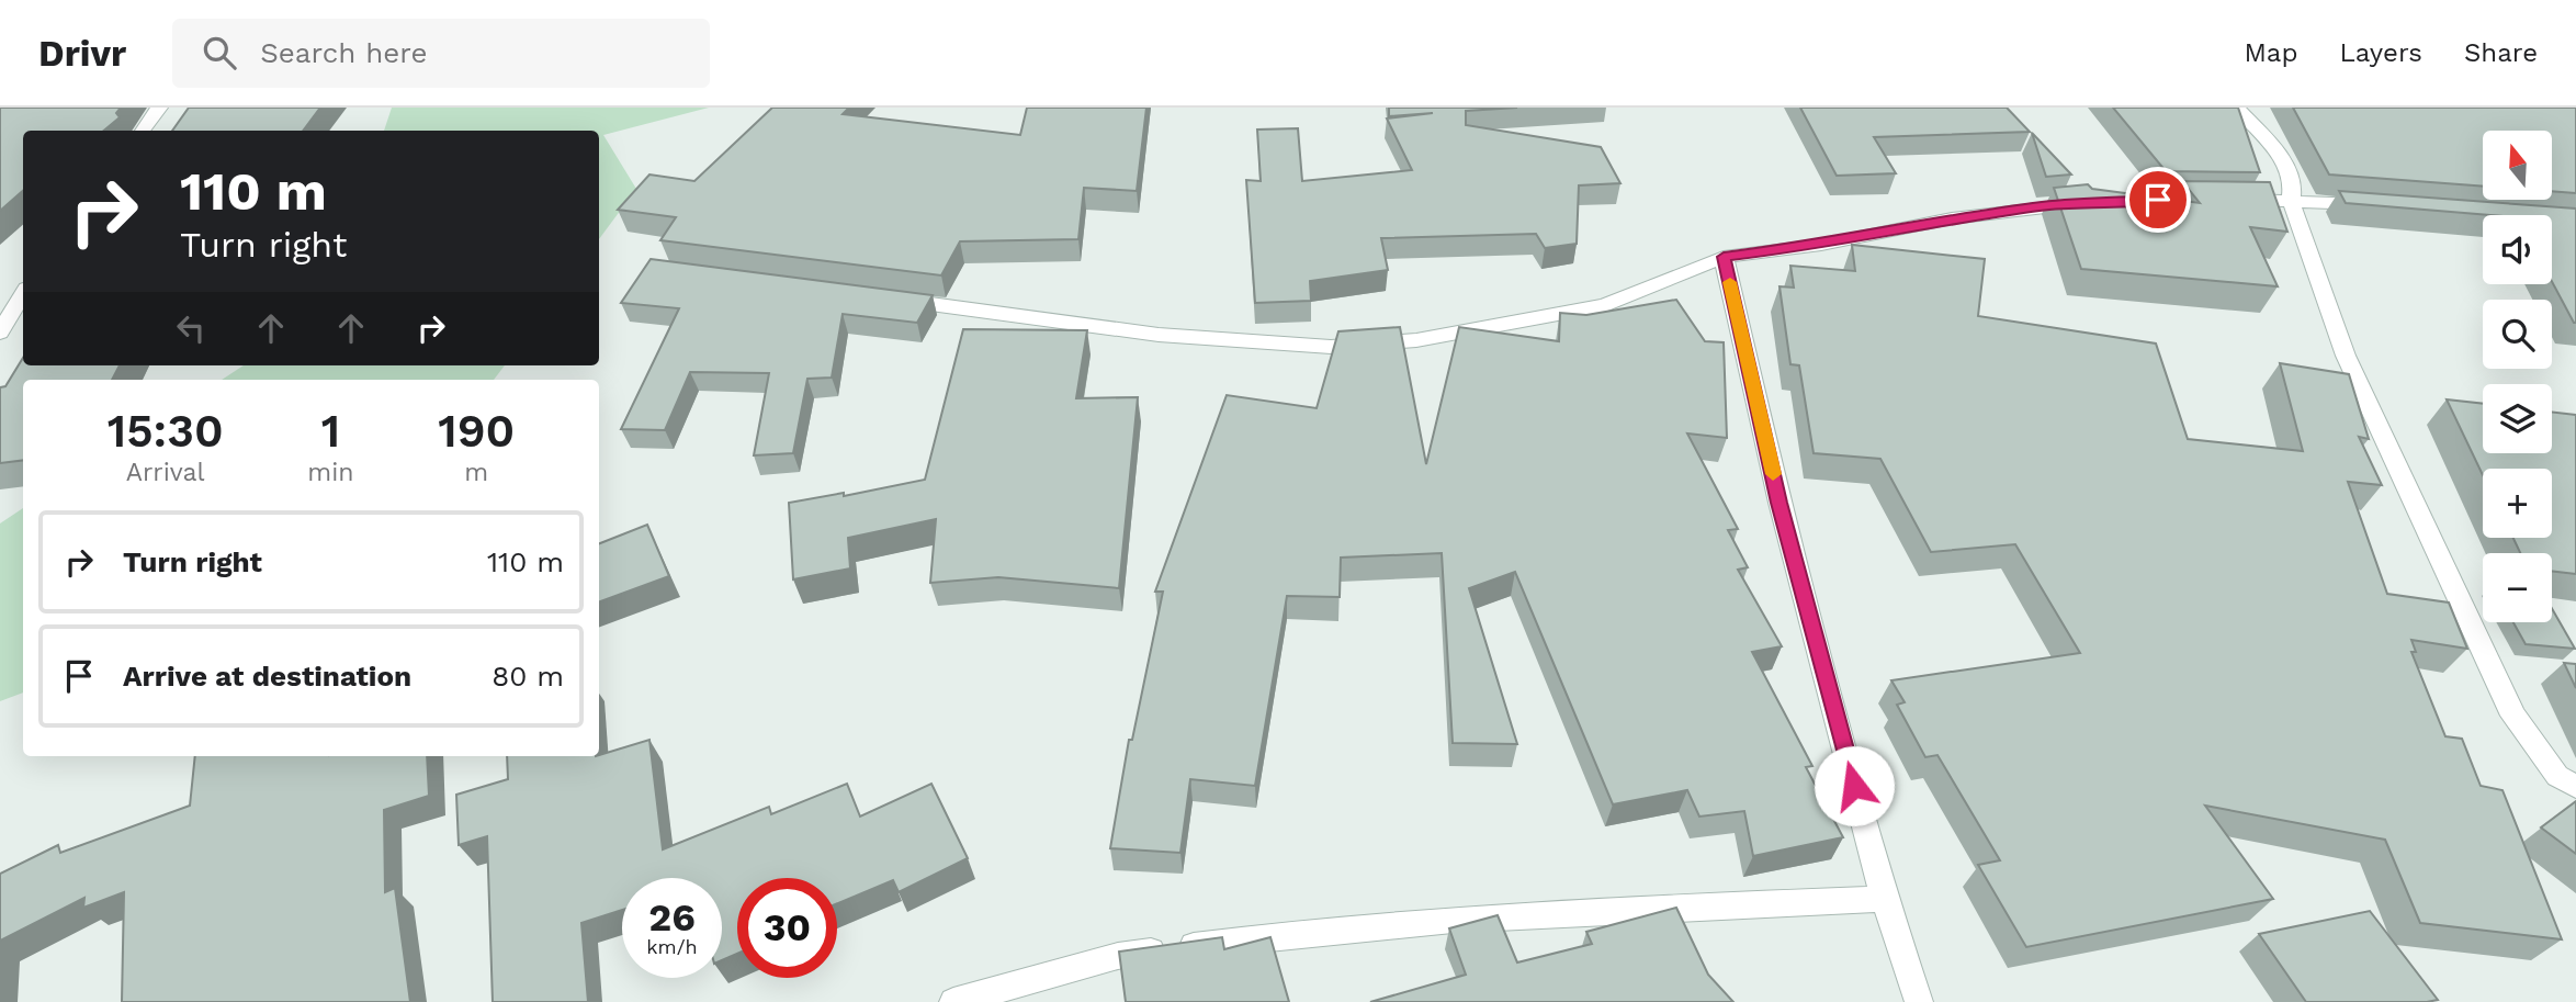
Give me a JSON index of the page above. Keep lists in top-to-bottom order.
{
  "north": "top",
  "page": {
    "header": "Drivr",
    "search": "Search here",
    "nav": ["Map", "Layers", "Share"],
    "map_buttons": ["+", "−"],
    "turn": ["110 m", "Turn right"],
    "eta": [
      "15:30",
      "Arrival",
      "1",
      "min",
      "190",
      "m"
    ],
    "list": [
      {
        "name": "Turn right",
        "value": "110 m"
      },
      {
        "name": "Arrive at destination",
        "value": "80 m"
      }
    ],
    "speed": "26 km/h",
    "limit": "30"
  }
}
